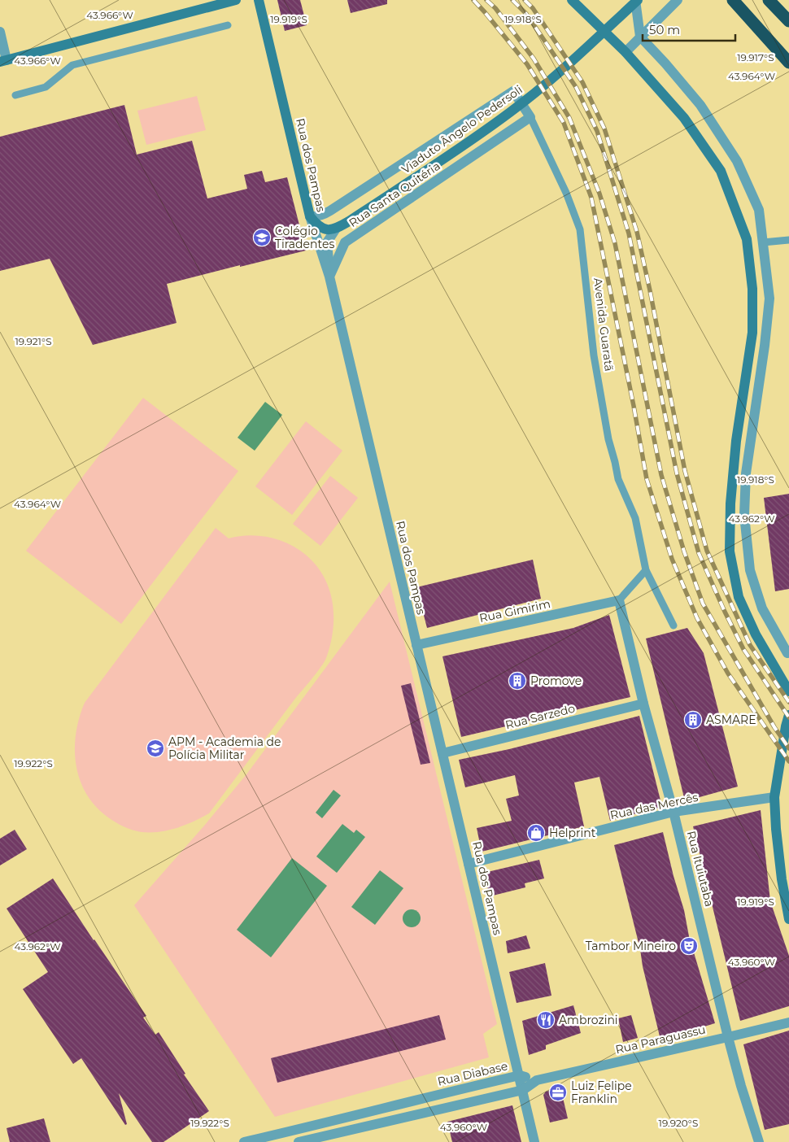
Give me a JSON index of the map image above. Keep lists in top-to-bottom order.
{
  "streets": {
    "main road": ["Viaduto Ângelo Pedersoli", "Rua dos Pampas", "Rua Santa Quitéria"],
    "street": [
      "Avenida Guaratã",
      "Rua Gimirim",
      "Rua Sarzedo",
      "Rua das Mercês",
      "Rua Ituiutaba",
      "Rua Paraguassu",
      "Rua Diabase"
    ]
  },
  "crossings": [
    ["Viaduto Ângelo Pedersoli", "Rua Santa Quitéria"],
    ["Rua dos Pampas", "Rua Santa Quitéria"],
    ["Rua dos Pampas", "Rua Gimirim"],
    ["Rua dos Pampas", "Rua Sarzedo"],
    ["Rua dos Pampas", "Rua das Mercês"],
    ["Rua dos Pampas", "Rua Diabase"],
    ["Rua Santa Quitéria", "Avenida Guaratã"],
    ["Rua Gimirim", "Rua Ituiutaba"],
    ["Rua Sarzedo", "Rua Ituiutaba"],
    ["Rua das Mercês", "Rua Ituiutaba"],
    ["Rua Ituiutaba", "Rua Paraguassu"],
    ["Rua Paraguassu", "Rua Diabase"]
  ],
  "places": {
    "school or university": ["Colégio Tiradentes", "APM - Academia de Polícia Militar"],
    "building": ["Promove", "ASMARE"],
    "shop": ["Helprint"],
    "theatre": ["Tambor Mineiro"],
    "restaurant": ["Ambrozini"],
    "office": ["Luiz Felipe Franklin"]
  },
  "scale_bar": "50 m",
  "coordinates": [
    "43.966°W",
    "19.919°S",
    "19.918°S",
    "19.917°S",
    "43.964°W",
    "19.921°S",
    "43.962°W",
    "19.922°S",
    "43.960°W",
    "19.920°S"
  ]
}
